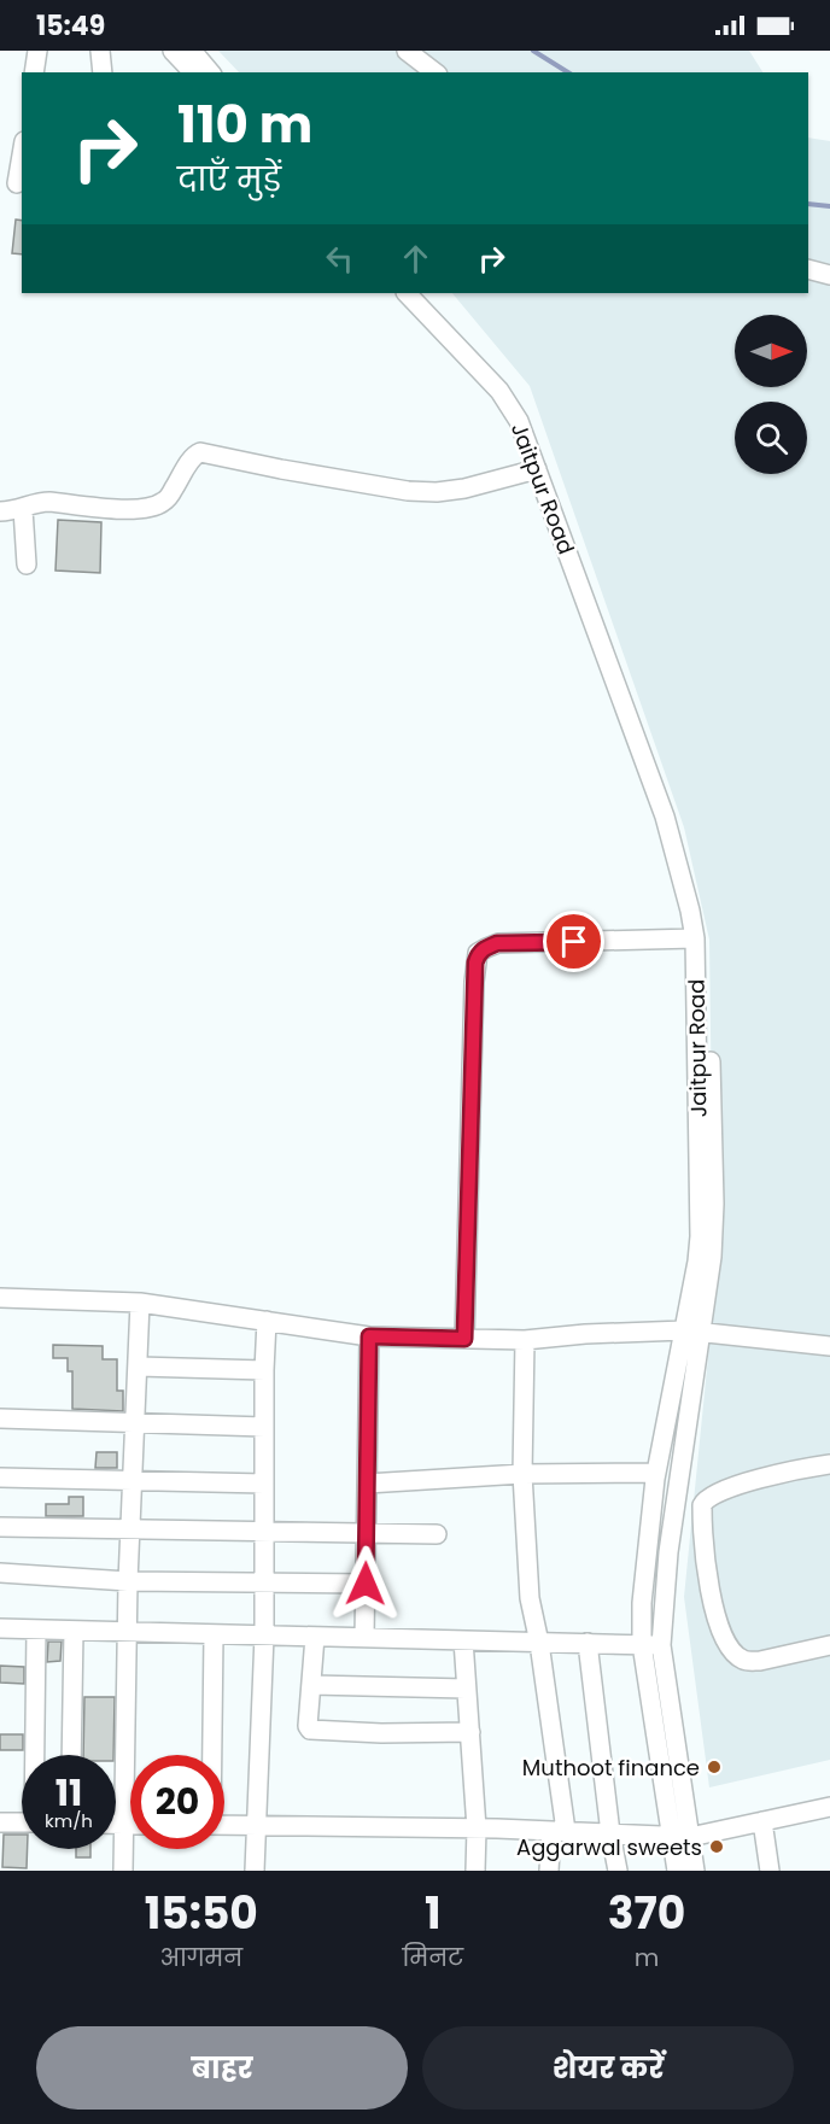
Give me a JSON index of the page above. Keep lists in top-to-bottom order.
{
  "streets": {
    "street": ["Jaitpur Road"]
  },
  "places": ["Muthoot finance", "Aggarwal sweets"],
  "north": "right",
  "page": {
    "status": "15:49",
    "turn": ["110 m", "दाएँ मुड़ें"],
    "speed": "11 km/h",
    "limit": "20",
    "eta": [
      "15:50",
      "आगमन",
      "1",
      "मिनट",
      "370",
      "m"
    ],
    "buttons": ["बाहर", "शेयर करें"]
  }
}
